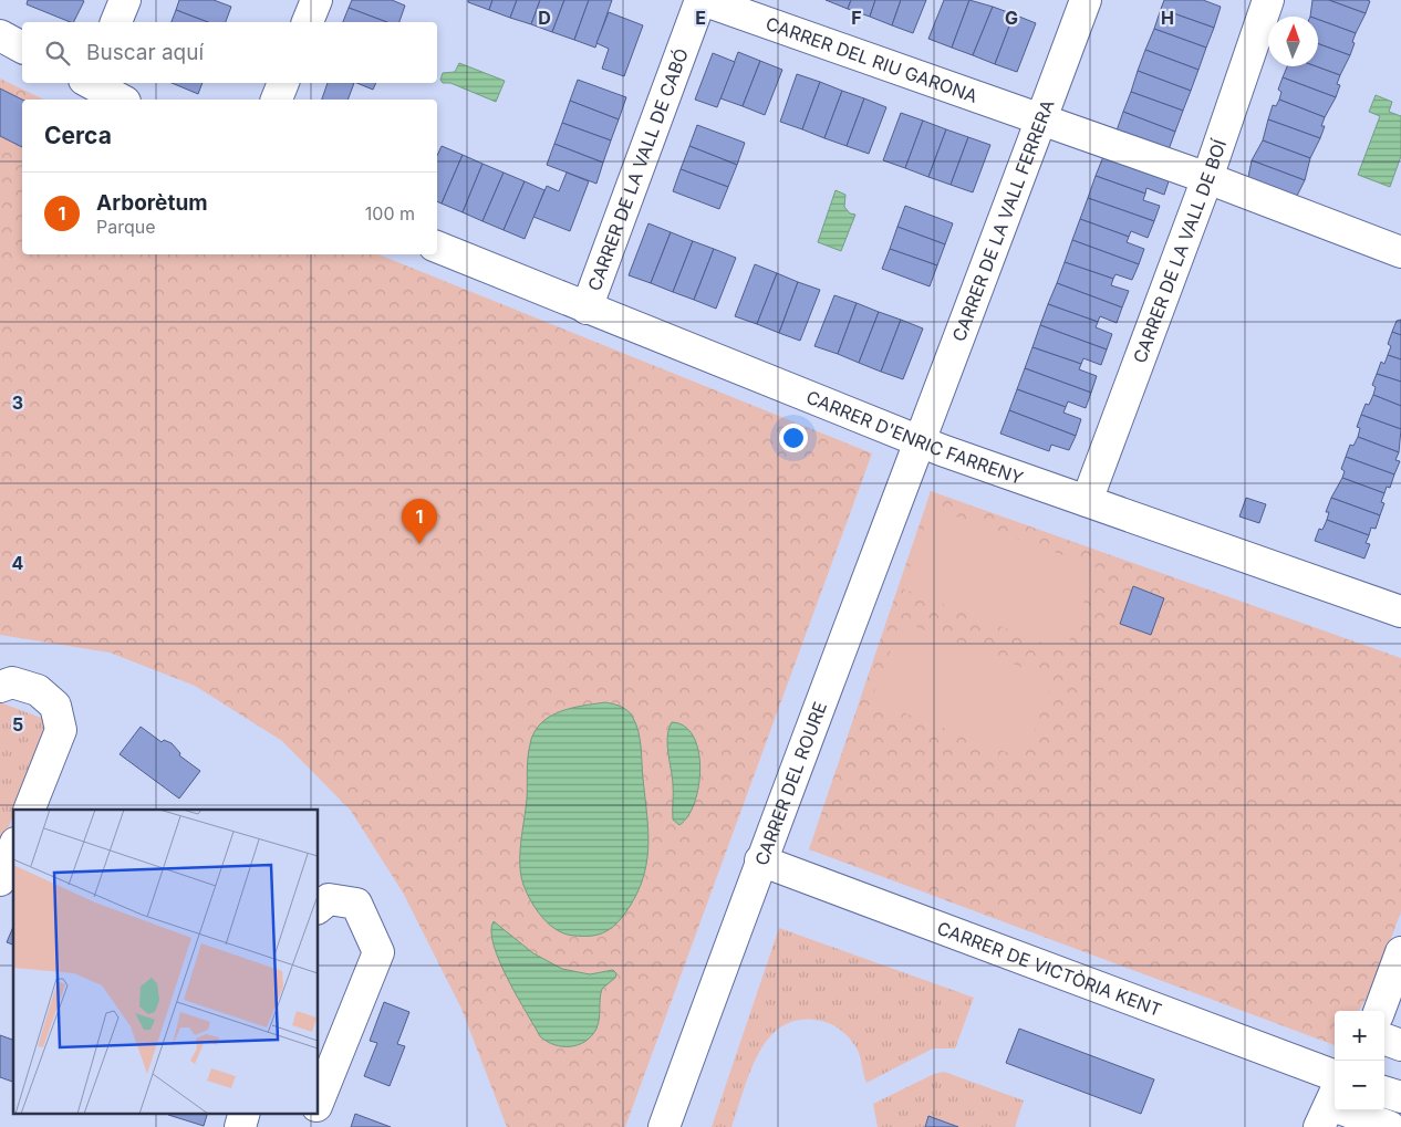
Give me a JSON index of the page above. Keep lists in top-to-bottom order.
{
  "streets": {
    "street": [
      "CARRER DEL RIU GARONA",
      "CARRER DE LA VALL DE CABÓ",
      "CARRER DE LA VALL FERRERA",
      "CARRER DE LA VALL DE BOÍ",
      "CARRER D'ENRIC FARRENY",
      "CARRER DEL ROURE",
      "CARRER DE VICTÒRIA KENT"
    ]
  },
  "crossings": [
    ["CARRER DEL RIU GARONA", "CARRER DE LA VALL DE CABÓ"],
    ["CARRER DEL RIU GARONA", "CARRER DE LA VALL FERRERA"],
    ["CARRER DEL RIU GARONA", "CARRER DE LA VALL DE BOÍ"],
    ["CARRER DE LA VALL DE CABÓ", "CARRER D'ENRIC FARRENY"],
    ["CARRER DE LA VALL FERRERA", "CARRER D'ENRIC FARRENY"],
    ["CARRER DE LA VALL FERRERA", "CARRER DEL ROURE"],
    ["CARRER DE LA VALL DE BOÍ", "CARRER D'ENRIC FARRENY"],
    ["CARRER D'ENRIC FARRENY", "CARRER DEL ROURE"],
    ["CARRER DEL ROURE", "CARRER DE VICTÒRIA KENT"]
  ],
  "north": "top",
  "page": {
    "search": "Buscar aquí",
    "heading": "Cerca",
    "list": [
      {
        "mark": "1",
        "name": "Arborètum",
        "note": "Parque",
        "value": "100 m"
      }
    ],
    "pins": "1",
    "map_buttons": ["+", "−"]
  },
  "grid": {
    "columns": [
      "D",
      "E",
      "F",
      "G",
      "H"
    ],
    "rows": ["3", "4", "5"]
  }
}
